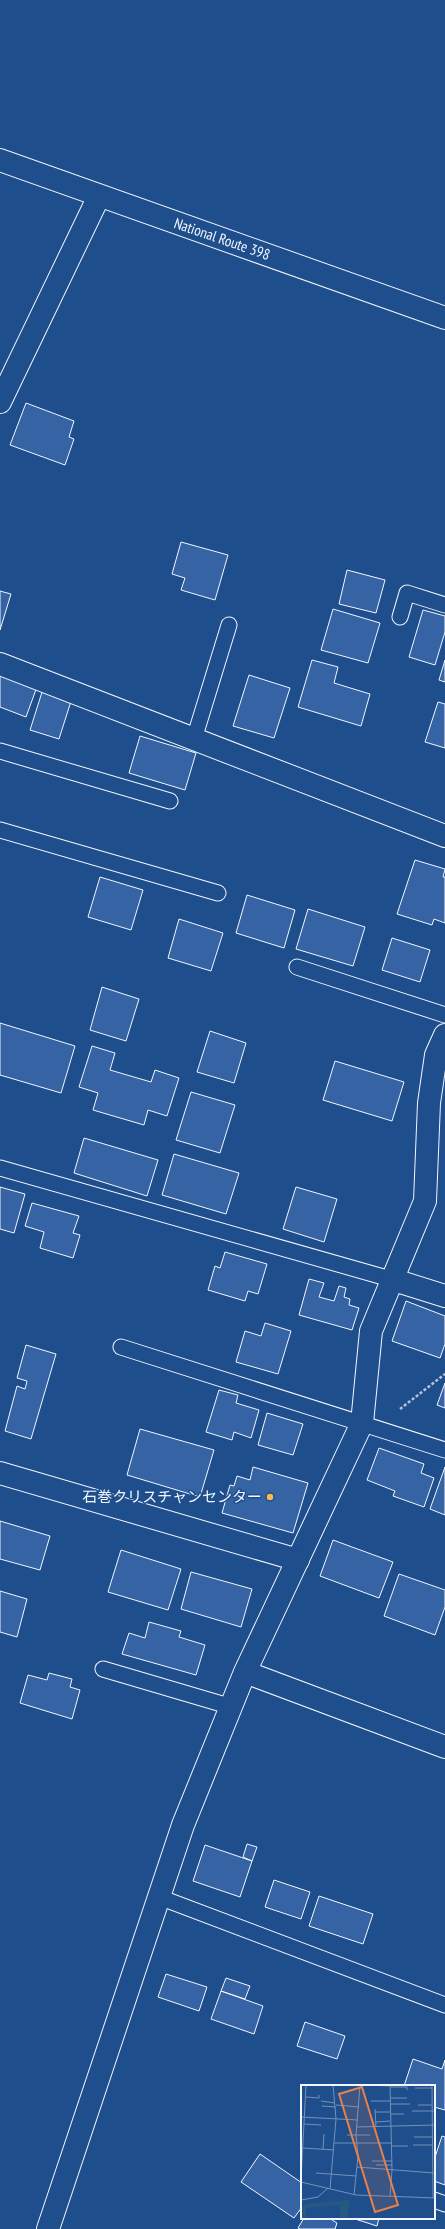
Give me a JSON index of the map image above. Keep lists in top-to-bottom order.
{
  "streets": {
    "main road": ["National Route 398"]
  },
  "places": ["石巻クリスチャンセンター"]
}
